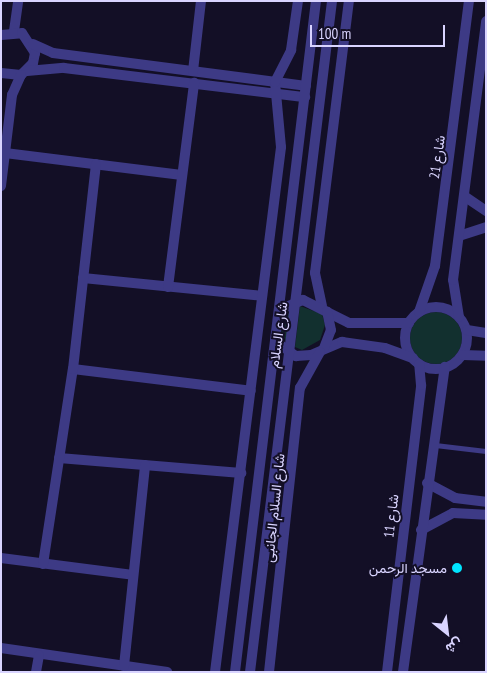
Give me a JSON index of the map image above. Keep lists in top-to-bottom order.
{
  "streets": {
    "street": [
      "شارع 21",
      "شارع السلام",
      "شارع السلام الجانبى",
      "شارع 11"
    ]
  },
  "crossings": [
    ["شارع 21", "شارع 11"]
  ],
  "places": ["مسجد الرحمن"],
  "scale_bar": "100 m",
  "north": "bottom right"
}
